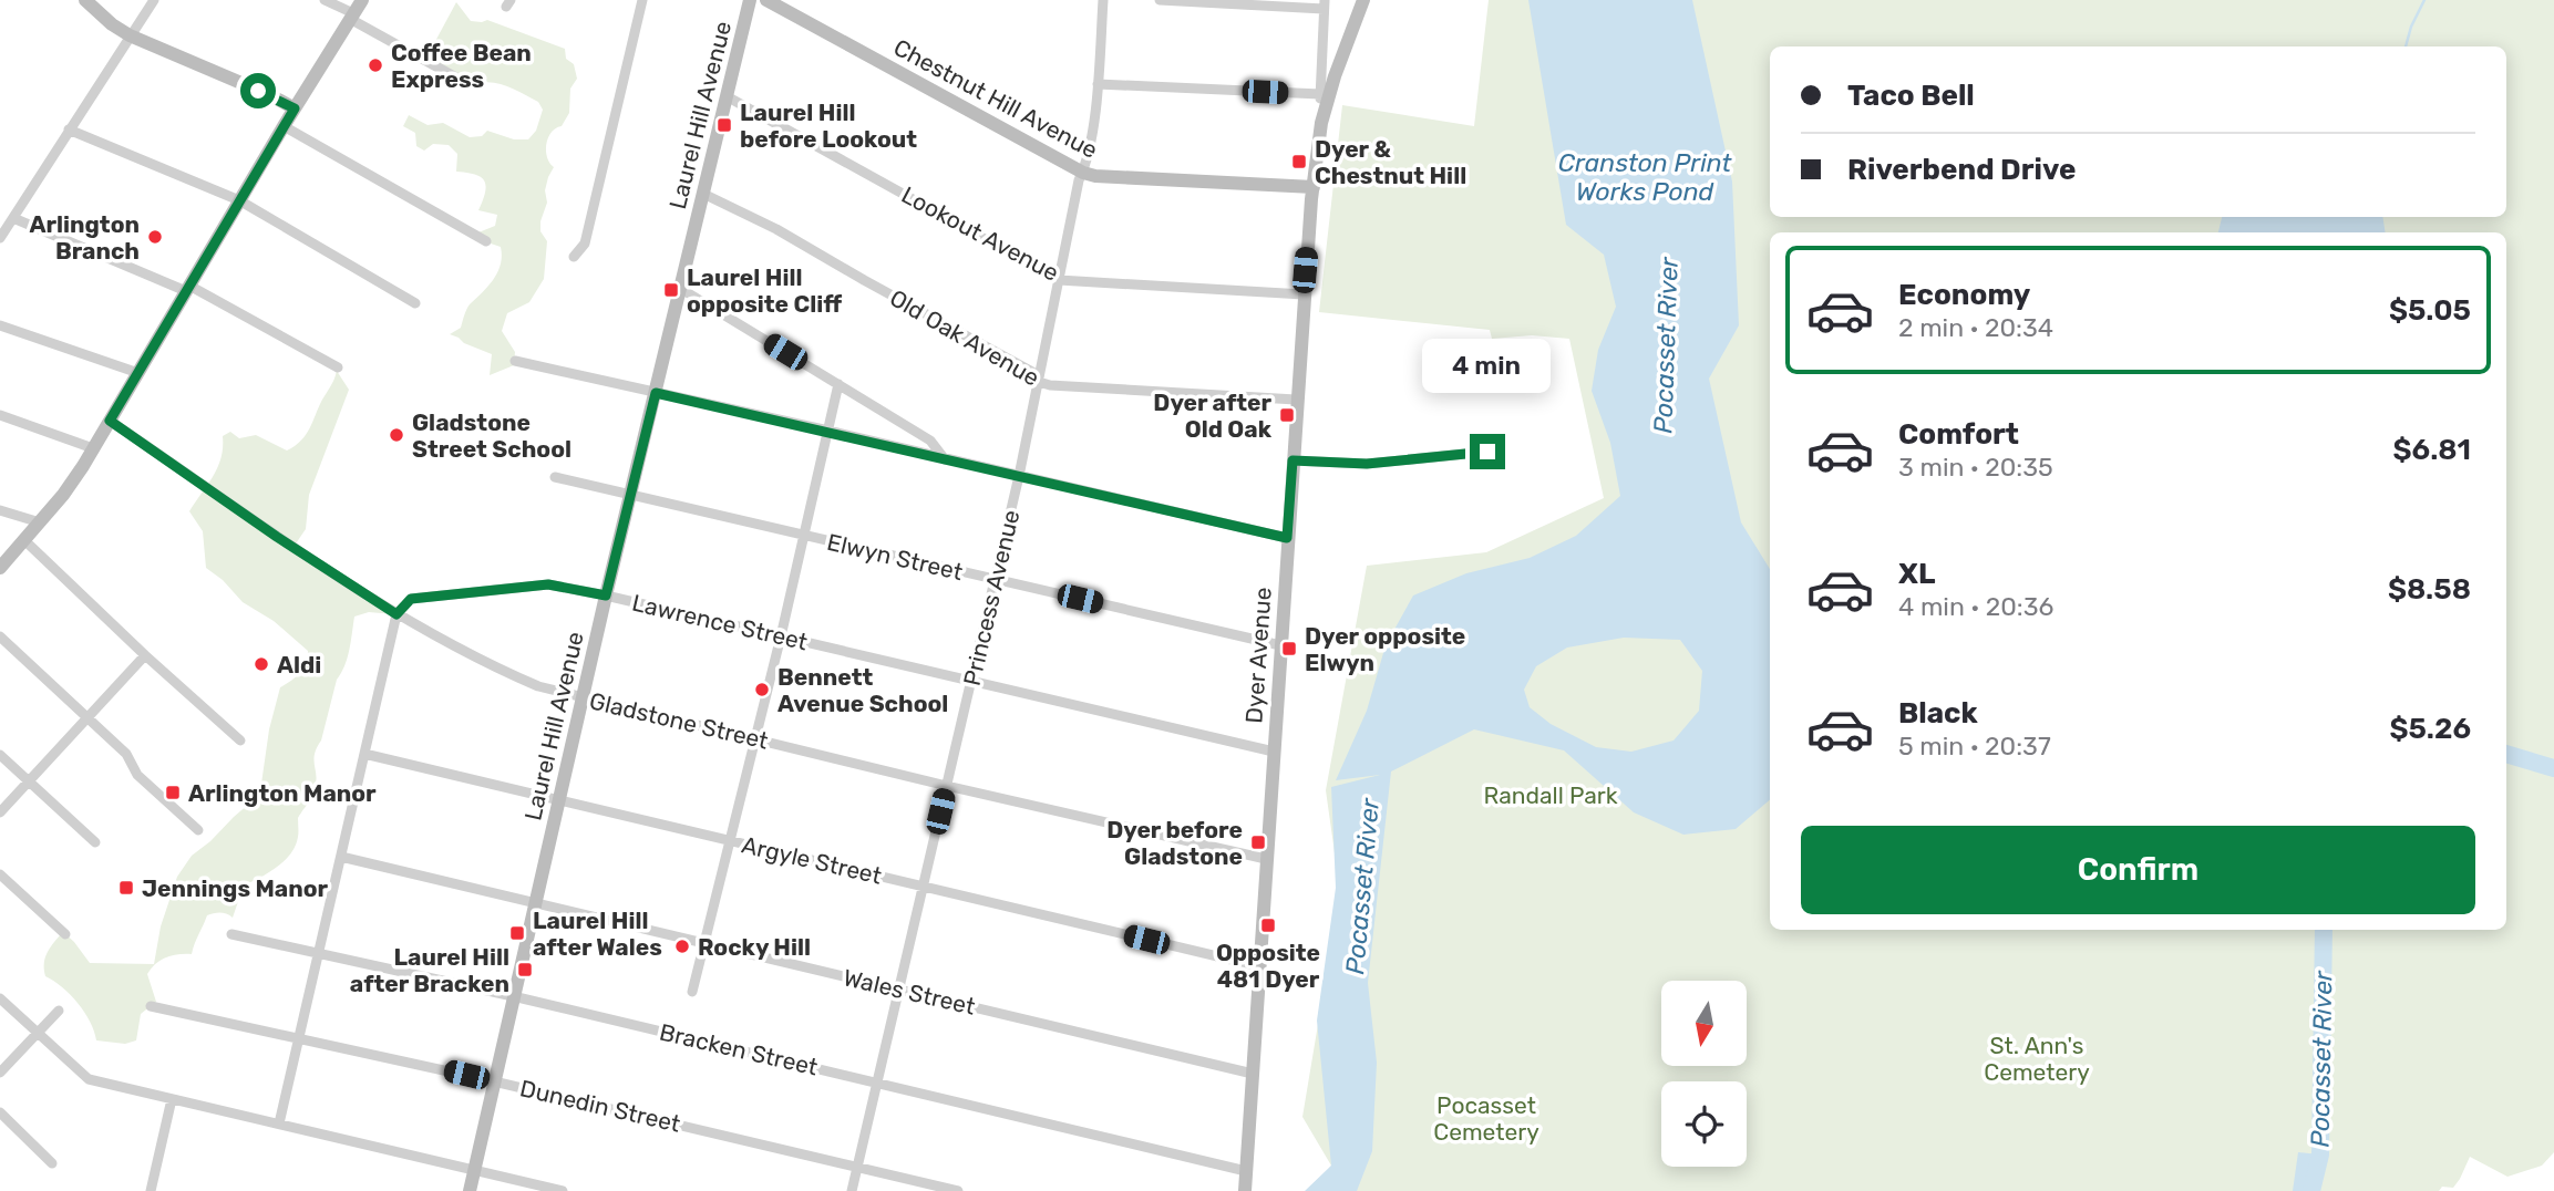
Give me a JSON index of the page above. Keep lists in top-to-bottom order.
{
  "streets": {
    "street": [
      "Chestnut Hill Avenue",
      "Laurel Hill Avenue",
      "Lookout Avenue",
      "Old Oak Avenue",
      "Elwyn Street",
      "Princess Avenue",
      "Lawrence Street",
      "Dyer Avenue",
      "Gladstone Street",
      "Argyle Street",
      "Wales Street",
      "Bracken Street",
      "Dunedin Street"
    ]
  },
  "crossings": [
    ["Chestnut Hill Avenue", "Princess Avenue"],
    ["Chestnut Hill Avenue", "Dyer Avenue"],
    ["Laurel Hill Avenue", "Lookout Avenue"],
    ["Laurel Hill Avenue", "Old Oak Avenue"],
    ["Laurel Hill Avenue", "Elwyn Street"],
    ["Laurel Hill Avenue", "Lawrence Street"],
    ["Laurel Hill Avenue", "Gladstone Street"],
    ["Laurel Hill Avenue", "Argyle Street"],
    ["Laurel Hill Avenue", "Wales Street"],
    ["Laurel Hill Avenue", "Bracken Street"],
    ["Laurel Hill Avenue", "Dunedin Street"],
    ["Lookout Avenue", "Princess Avenue"],
    ["Lookout Avenue", "Dyer Avenue"],
    ["Old Oak Avenue", "Princess Avenue"],
    ["Old Oak Avenue", "Dyer Avenue"],
    ["Elwyn Street", "Princess Avenue"],
    ["Elwyn Street", "Dyer Avenue"],
    ["Princess Avenue", "Lawrence Street"],
    ["Princess Avenue", "Gladstone Street"],
    ["Princess Avenue", "Argyle Street"],
    ["Princess Avenue", "Wales Street"],
    ["Princess Avenue", "Bracken Street"],
    ["Princess Avenue", "Dunedin Street"],
    ["Lawrence Street", "Dyer Avenue"],
    ["Lawrence Street", "Gladstone Street"],
    ["Dyer Avenue", "Gladstone Street"],
    ["Dyer Avenue", "Argyle Street"],
    ["Dyer Avenue", "Wales Street"],
    ["Dyer Avenue", "Bracken Street"]
  ],
  "water": ["Cranston Print Works Pond", "Pocasset River"],
  "parks": ["Randall Park", "St. Ann's Cemetery", "Pocasset Cemetery"],
  "places": {
    "other": [
      "Coffee Bean Express",
      "Arlington Branch",
      "Gladstone Street School",
      "Aldi",
      "Bennett Avenue School",
      "Rocky Hill"
    ],
    "transit": [
      "Laurel Hill before Lookout",
      "Dyer & Chestnut Hill",
      "Laurel Hill opposite Cliff",
      "Dyer after Old Oak",
      "Dyer opposite Elwyn",
      "Arlington Manor",
      "Dyer before Gladstone",
      "Jennings Manor",
      "Opposite 481 Dyer",
      "Laurel Hill after Wales",
      "Laurel Hill after Bracken"
    ]
  },
  "north": "bottom",
  "page": {
    "banner": ["Taco Bell", "Riverbend Drive"],
    "list": [
      {
        "name": "Economy",
        "note": "2 min · 20:34",
        "value": "$5.05"
      },
      {
        "name": "Comfort",
        "note": "3 min · 20:35",
        "value": "$6.81"
      },
      {
        "name": "XL",
        "note": "4 min · 20:36",
        "value": "$8.58"
      },
      {
        "name": "Black",
        "note": "5 min · 20:37",
        "value": "$5.26"
      }
    ],
    "bubble": "4 min",
    "buttons": "Confirm"
  }
}
